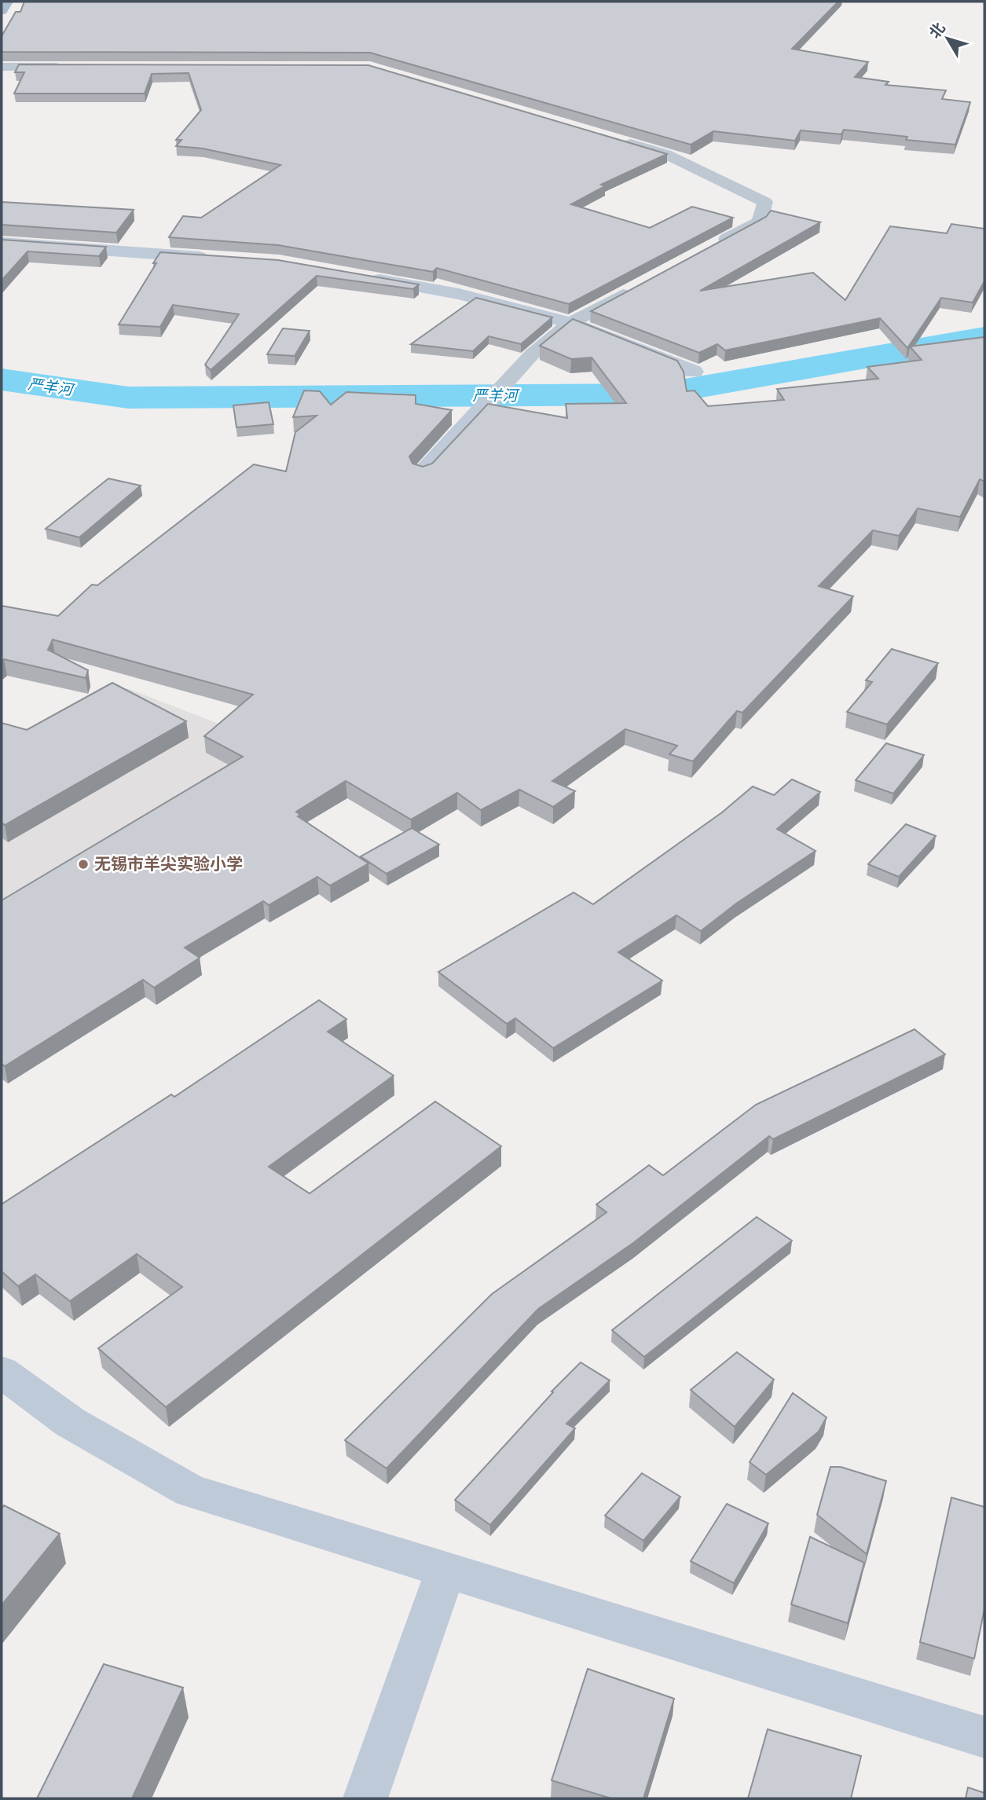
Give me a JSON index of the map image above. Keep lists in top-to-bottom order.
{
  "water": ["严羊河"],
  "places": ["无锡市羊尖实验小学"],
  "north": "top left"
}
